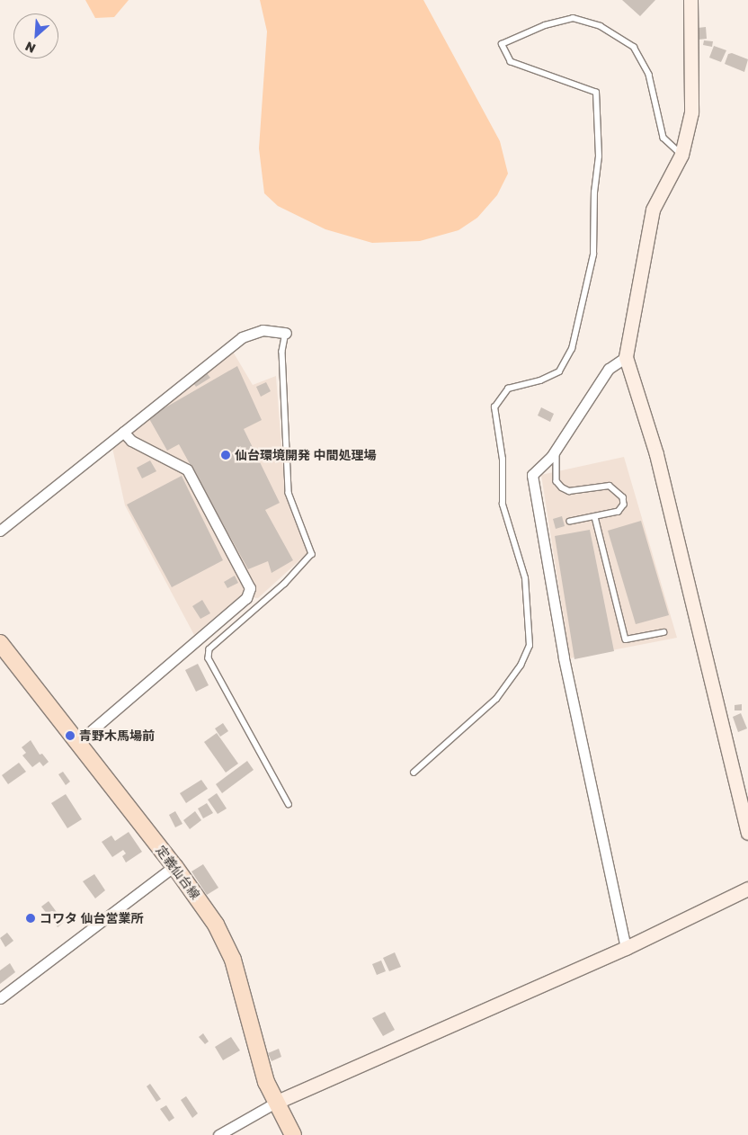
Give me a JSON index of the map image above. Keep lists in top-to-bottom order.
{
  "streets": {
    "main road": ["定義仙台線"]
  },
  "places": ["仙台環境開発 中間処理場", "青野木馬場前", "コワタ 仙台営業所"],
  "north": "bottom left"
}
